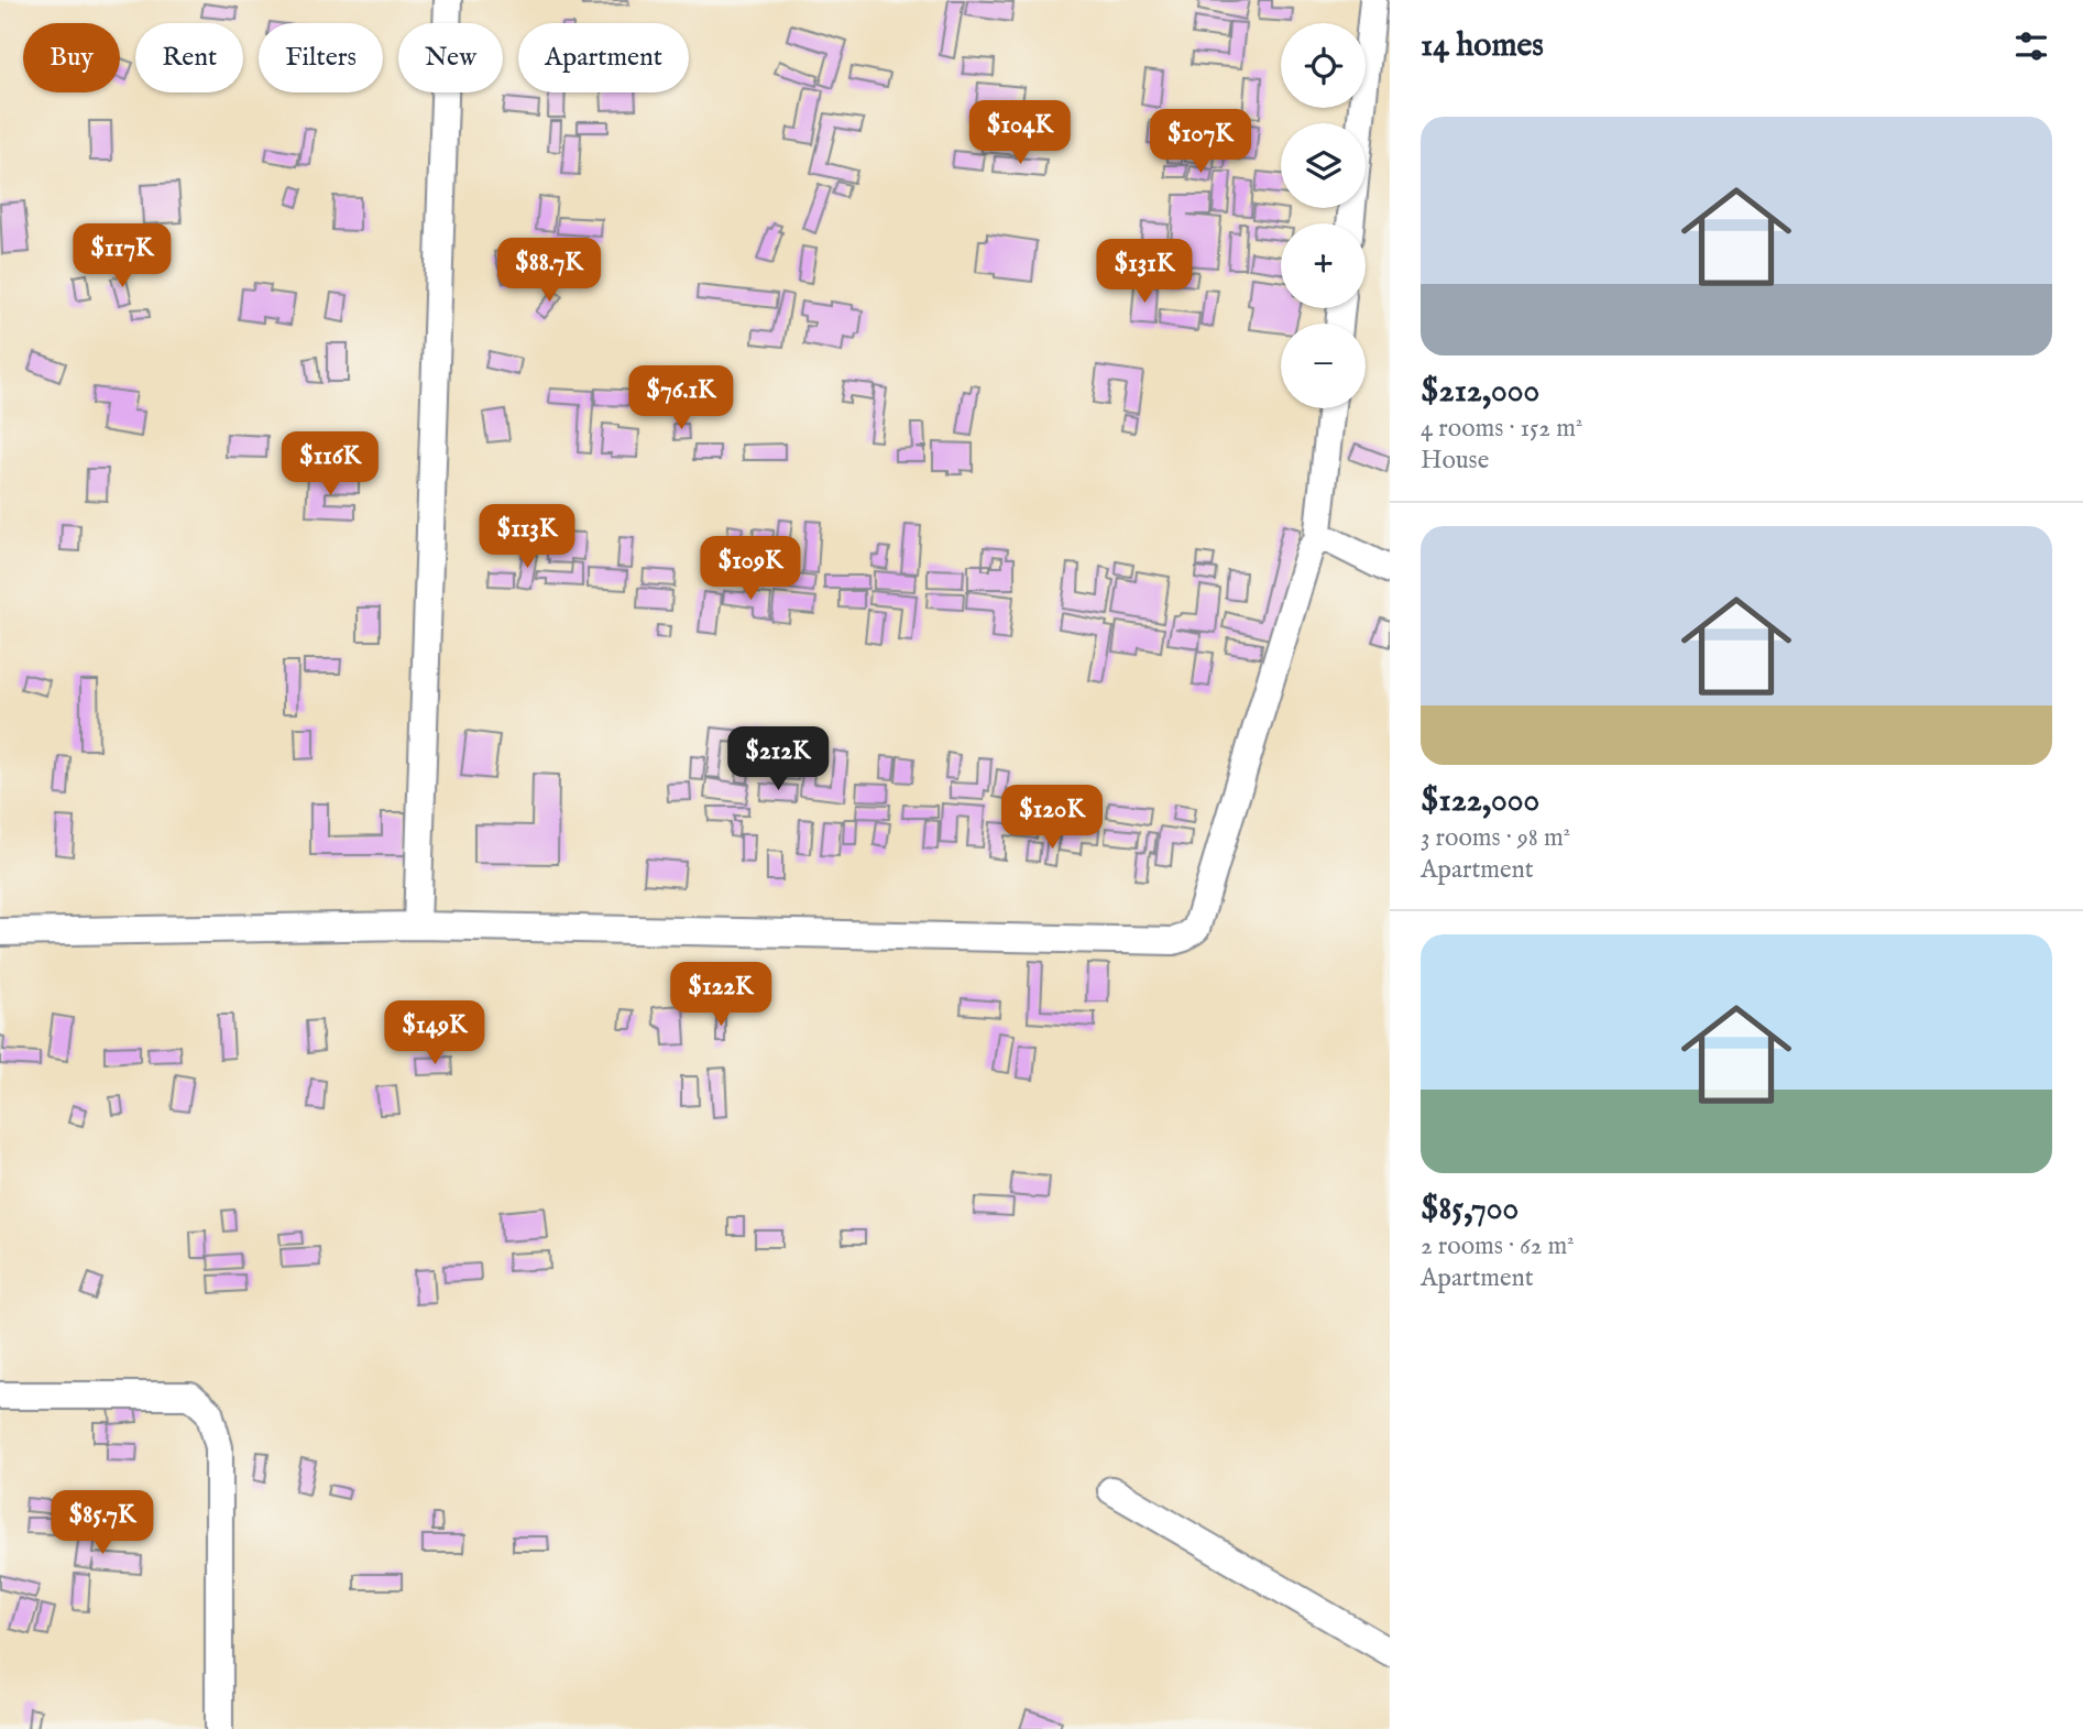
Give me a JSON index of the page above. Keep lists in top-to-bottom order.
{
  "page": {
    "heading": "14 homes",
    "map_buttons": ["+", "−"],
    "chip": [
      "Buy",
      "Rent",
      "Filters",
      "New",
      "Apartment"
    ],
    "list": [
      {
        "name": "$212,000",
        "note": "4 rooms · 152 m² · House"
      },
      {
        "name": "$122,000",
        "note": "3 rooms · 98 m² · Apartment"
      },
      {
        "name": "$85,700",
        "note": "2 rooms · 62 m² · Apartment"
      }
    ],
    "price": [
      "$104K",
      "$107K",
      "$117K",
      "$88.7K",
      "$131K",
      "$76.1K",
      "$116K",
      "$113K",
      "$109K",
      "$212K",
      "$120K",
      "$122K",
      "$149K",
      "$85.7K"
    ]
  }
}
